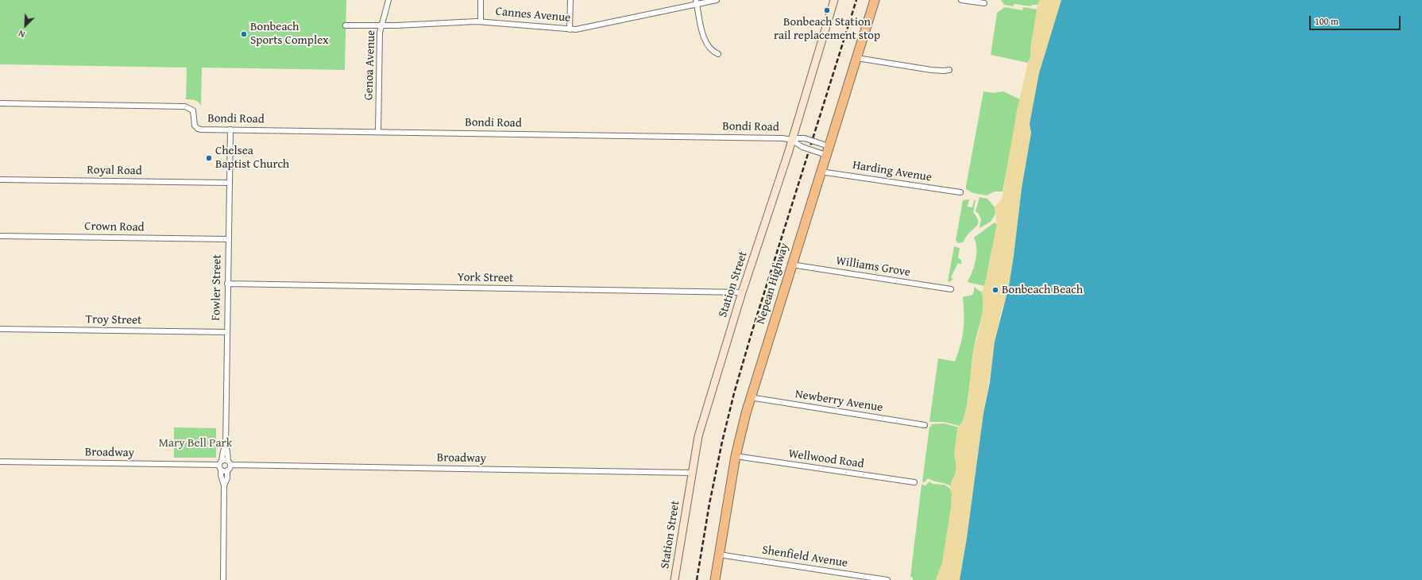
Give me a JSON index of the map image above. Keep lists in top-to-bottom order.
{
  "streets": {
    "highway": ["Nepean Highway"],
    "street": [
      "Cannes Avenue",
      "Genoa Avenue",
      "Bondi Road",
      "Royal Road",
      "Harding Avenue",
      "Crown Road",
      "Williams Grove",
      "York Street",
      "Station Street",
      "Fowler Street",
      "Troy Street",
      "Newberry Avenue",
      "Broadway",
      "Wellwood Road",
      "Shenfield Avenue"
    ]
  },
  "crossings": [
    ["Cannes Avenue", "Genoa Avenue"],
    ["Genoa Avenue", "Bondi Road"],
    ["Bondi Road", "Nepean Highway"],
    ["Bondi Road", "Station Street"],
    ["Bondi Road", "Fowler Street"],
    ["Royal Road", "Fowler Street"],
    ["Harding Avenue", "Nepean Highway"],
    ["Crown Road", "Fowler Street"],
    ["Williams Grove", "Nepean Highway"],
    ["York Street", "Station Street"],
    ["York Street", "Fowler Street"],
    ["Nepean Highway", "Newberry Avenue"],
    ["Nepean Highway", "Wellwood Road"],
    ["Nepean Highway", "Shenfield Avenue"],
    ["Station Street", "Broadway"],
    ["Fowler Street", "Troy Street"],
    ["Fowler Street", "Broadway"]
  ],
  "parks": ["Mary Bell Park"],
  "places": [
    "Bonbeach Station rail replacement stop",
    "Bonbeach Sports Complex",
    "Chelsea Baptist Church",
    "Bonbeach Beach"
  ],
  "scale_bar": "100 m",
  "north": "bottom left"
}
